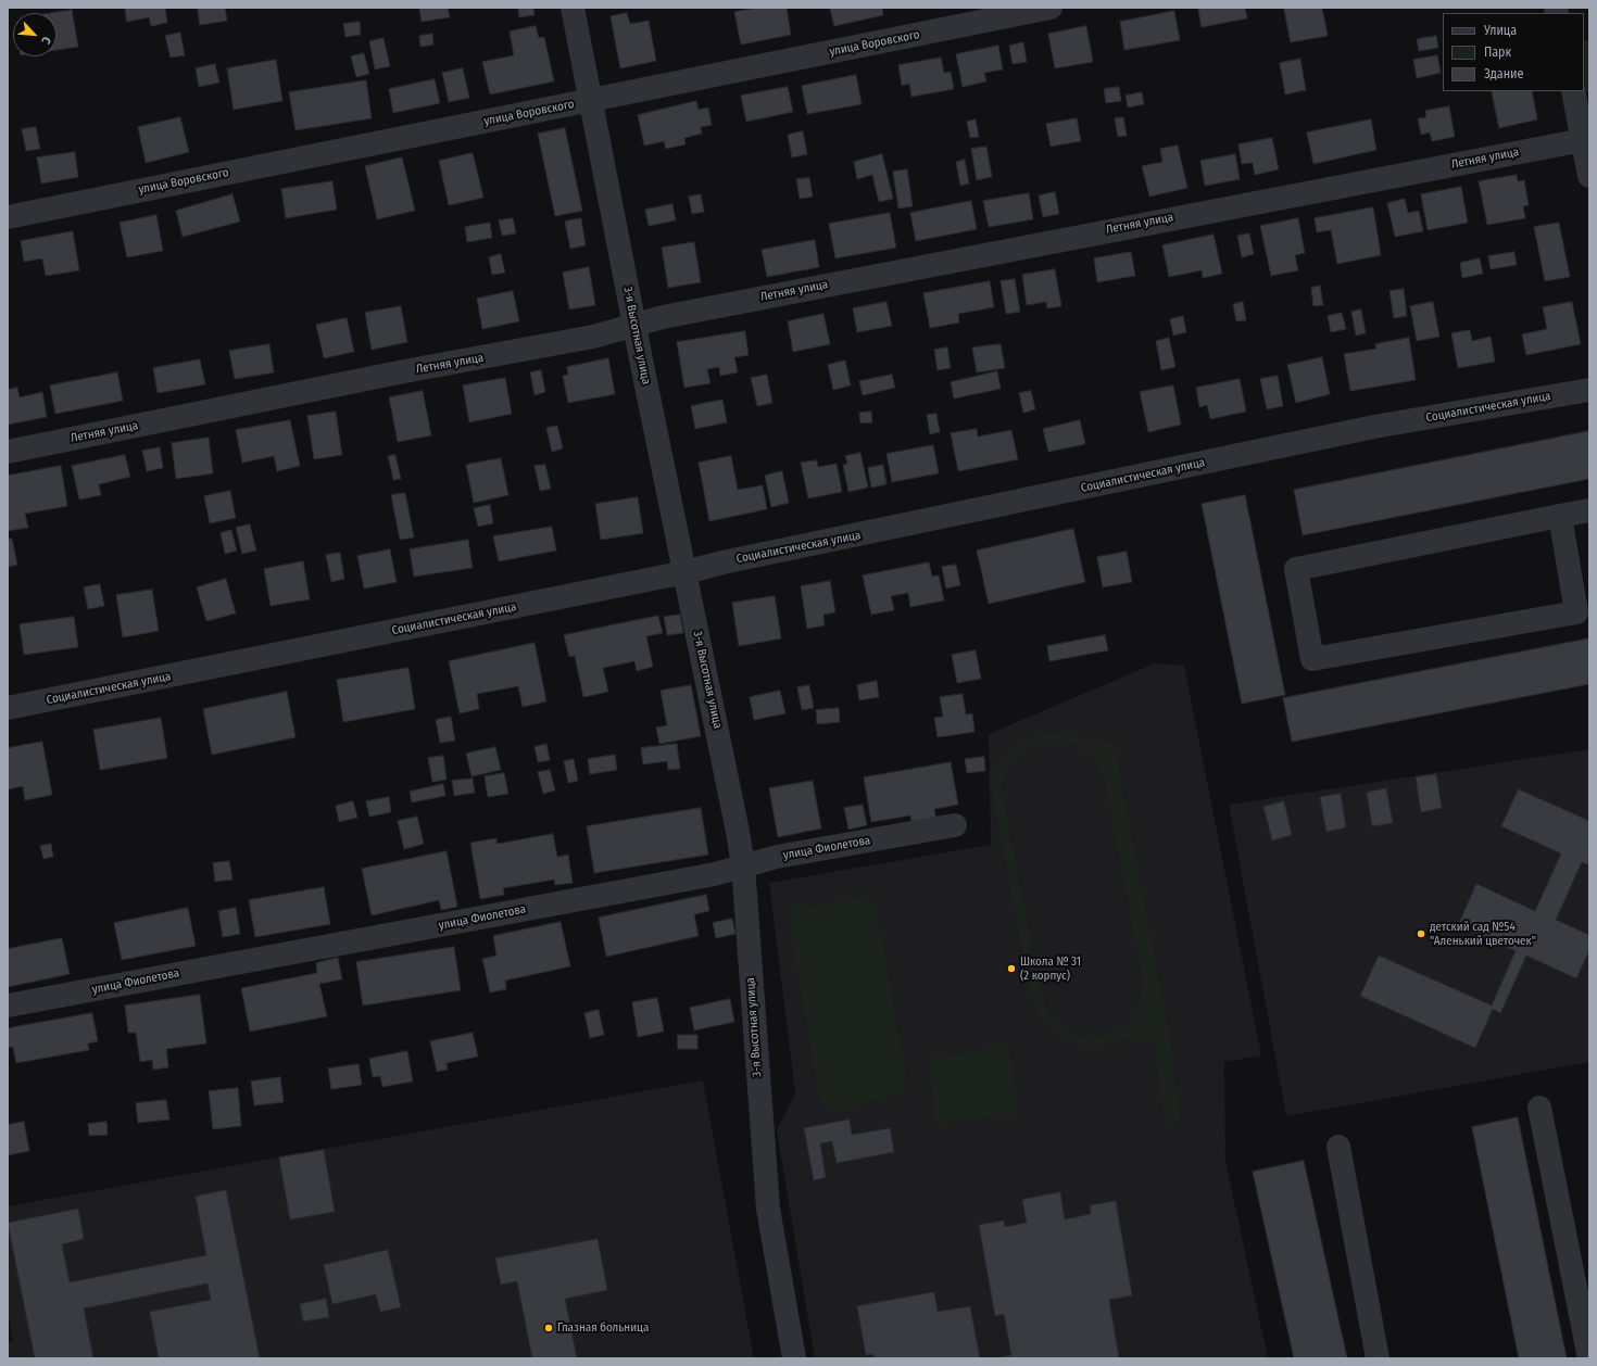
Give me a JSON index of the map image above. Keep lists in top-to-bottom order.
{
  "streets": {
    "street": [
      "улица Воровского",
      "Летняя улица",
      "3-я Высотная улица",
      "Социалистическая улица",
      "улица Фиолетова"
    ]
  },
  "crossings": [
    ["улица Воровского", "3-я Высотная улица"],
    ["Летняя улица", "3-я Высотная улица"],
    ["3-я Высотная улица", "Социалистическая улица"],
    ["3-я Высотная улица", "улица Фиолетова"]
  ],
  "places": ["детский сад №54 \"Аленький цветочек\"", "Школа № 31 (2 корпус)", "Глазная больница"],
  "legend": ["Улица", "Парк", "Здание"],
  "north": "bottom right"
}
